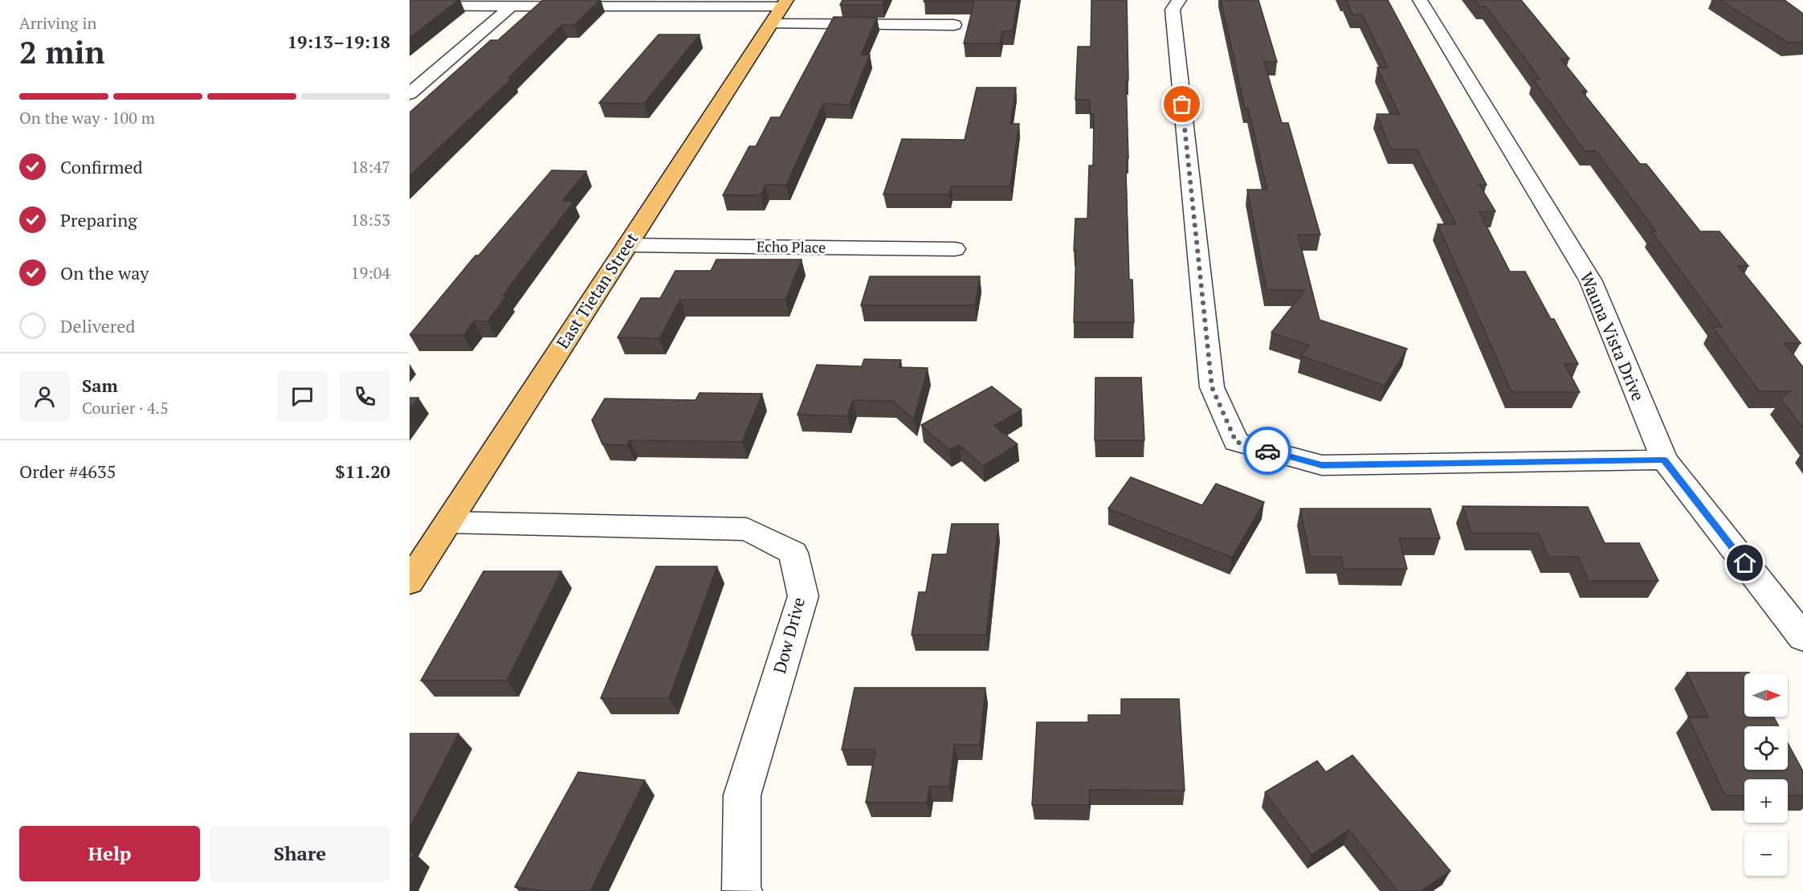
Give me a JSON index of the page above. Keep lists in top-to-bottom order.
{
  "streets": {
    "main road": ["East Tietan Street"],
    "street": ["Echo Place", "Wauna Vista Drive", "Dow Drive"]
  },
  "crossings": [
    ["Echo Place", "East Tietan Street"],
    ["East Tietan Street", "Dow Drive"]
  ],
  "north": "right",
  "page": {
    "heading": ["2 min", "Arriving in", "19:13–19:18"],
    "panel": [
      "Sam",
      "Courier · 4.5",
      "Order #4635",
      "$11.20"
    ],
    "bar": "On the way · 100 m",
    "list": [
      ["Confirmed", "18:47"],
      ["Preparing", "18:53"],
      ["On the way", "19:04"],
      "Delivered"
    ],
    "map_buttons": ["+", "−"],
    "buttons": ["Help", "Share"]
  }
}
